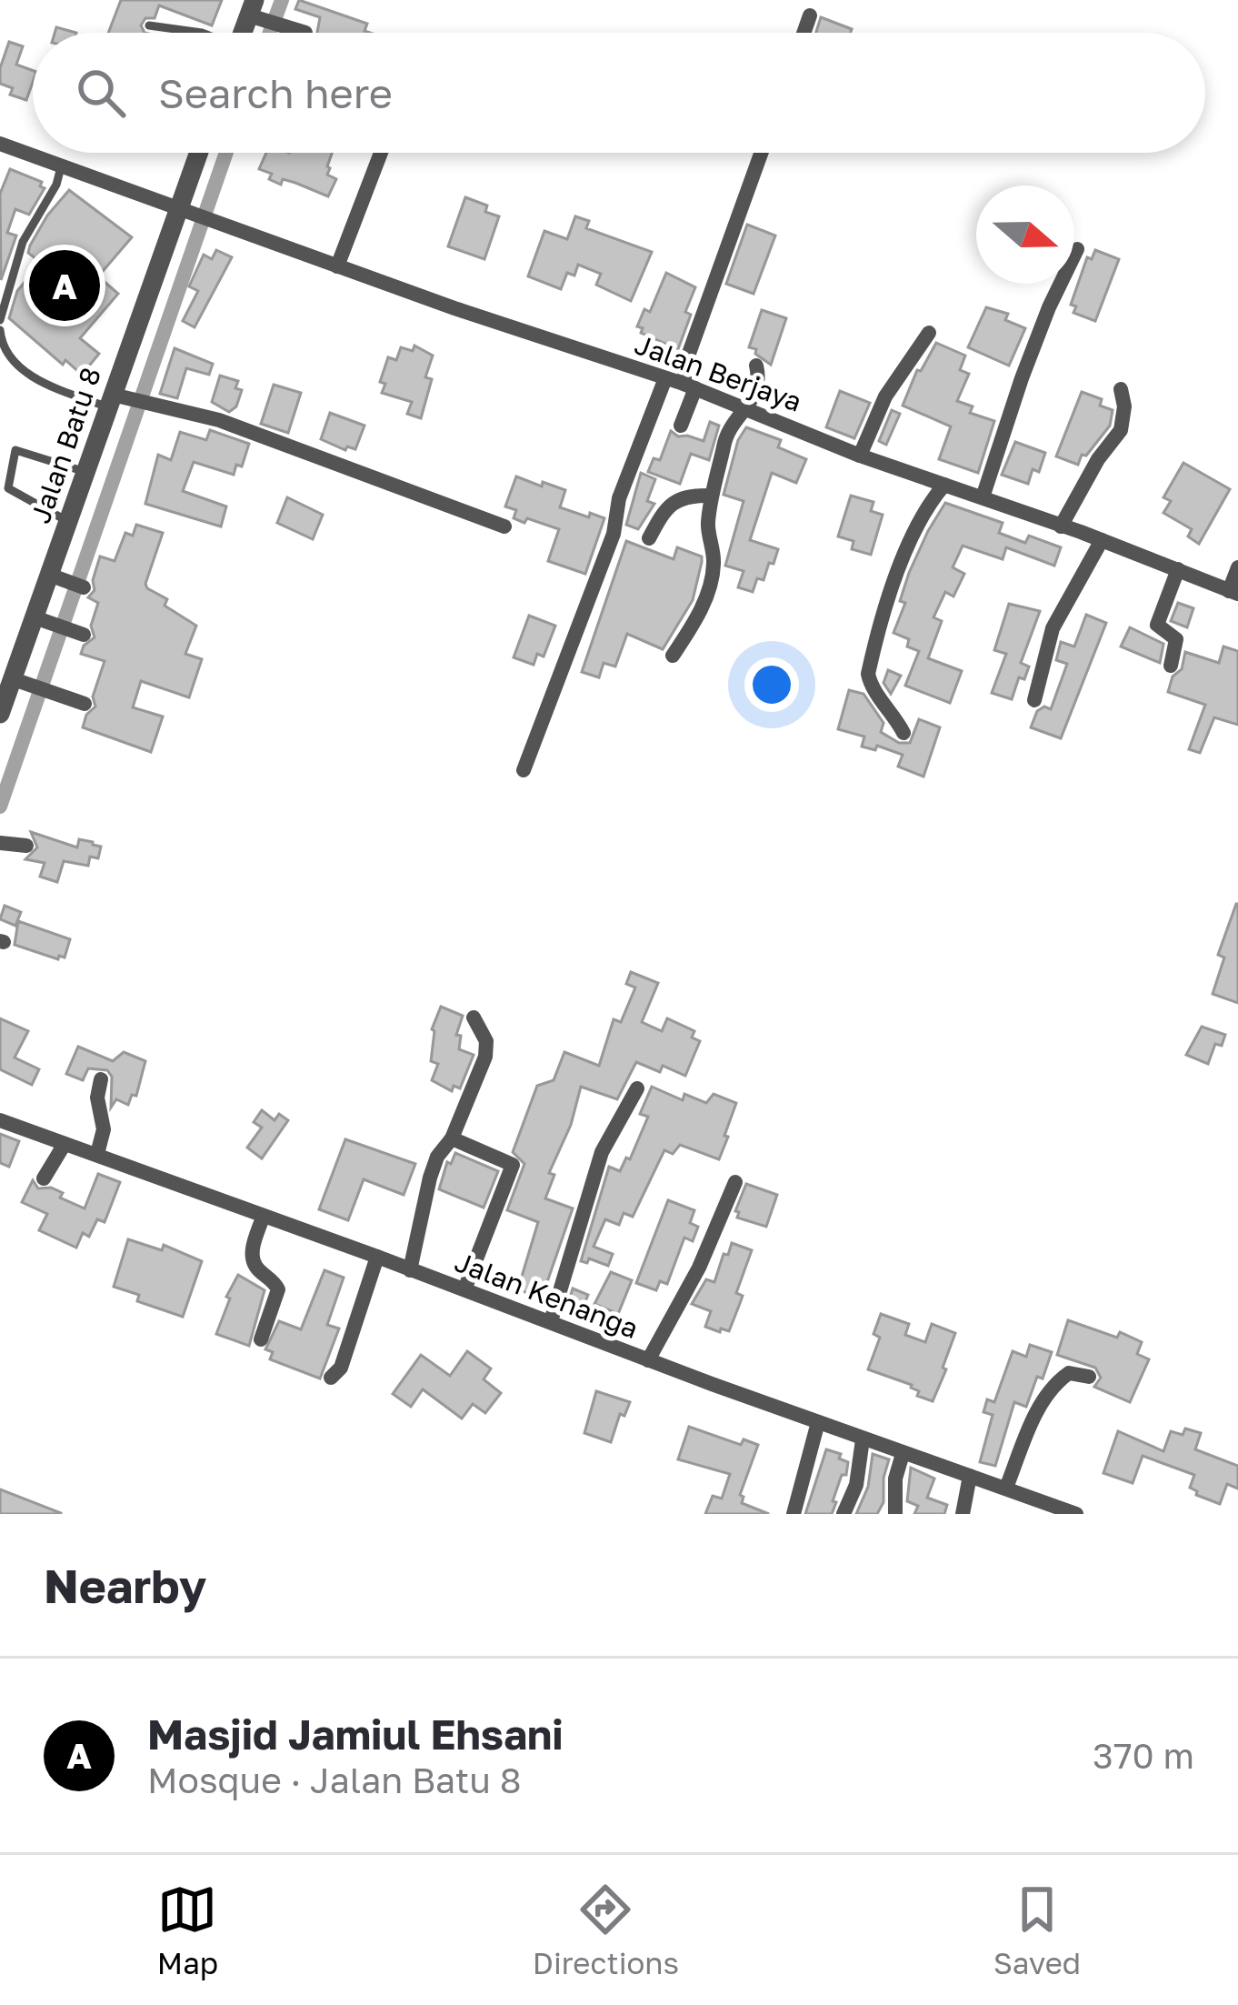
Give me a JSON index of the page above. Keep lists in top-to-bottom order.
{
  "streets": {
    "street": ["Jalan Berjaya", "Jalan Batu 8", "Jalan Kenanga"]
  },
  "crossings": [
    ["Jalan Berjaya", "Jalan Batu 8"]
  ],
  "north": "right",
  "page": {
    "search": "Search here",
    "pins": "A",
    "heading": "Nearby",
    "list": [
      {
        "mark": "A",
        "name": "Masjid Jamiul Ehsani",
        "note": "Mosque · Jalan Batu 8",
        "value": "370 m"
      }
    ],
    "nav": ["Map", "Directions", "Saved"]
  }
}
